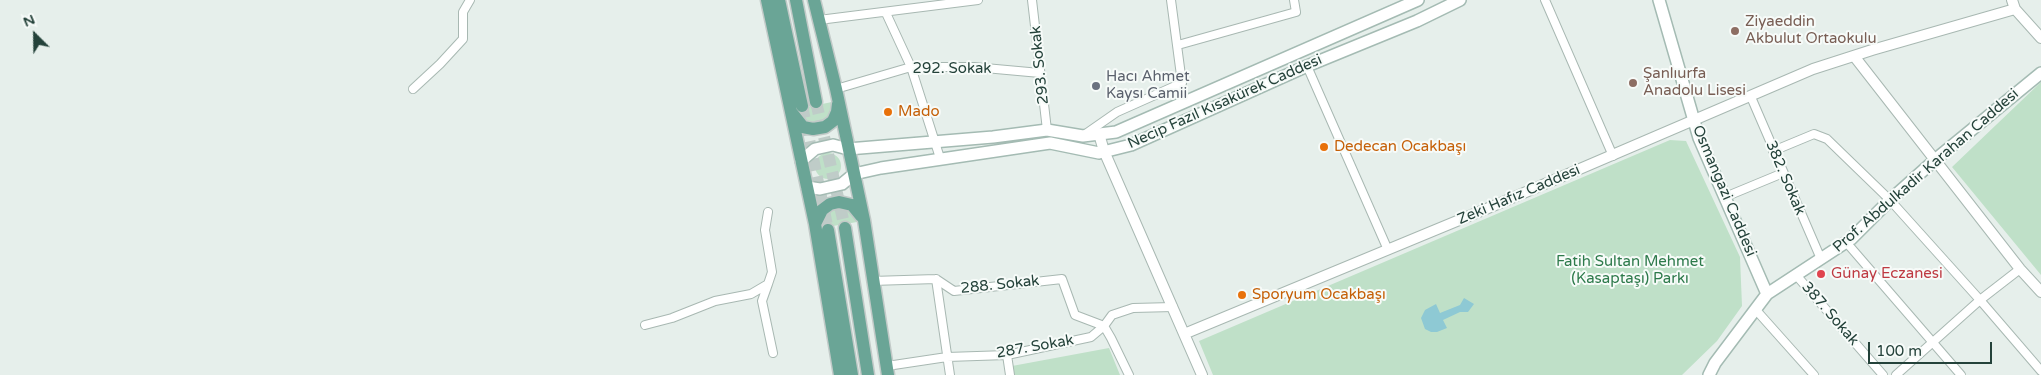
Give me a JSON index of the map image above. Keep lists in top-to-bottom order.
{
  "streets": {
    "main road": ["Necip Fazıl Kısakürek Caddesi", "Prof. Abdulkadir Karahan Caddesi", "Osmangazi Caddesi"],
    "street": [
      "293. Sokak",
      "292. Sokak",
      "382. Sokak",
      "Zeki Hafız Caddesi",
      "288. Sokak",
      "387. Sokak",
      "287. Sokak"
    ]
  },
  "crossings": [
    ["293. Sokak", "292. Sokak"],
    ["293. Sokak", "Necip Fazıl Kısakürek Caddesi"],
    ["Prof. Abdulkadir Karahan Caddesi", "382. Sokak"],
    ["Prof. Abdulkadir Karahan Caddesi", "Osmangazi Caddesi"],
    ["Prof. Abdulkadir Karahan Caddesi", "387. Sokak"],
    ["382. Sokak", "Zeki Hafız Caddesi"],
    ["Osmangazi Caddesi", "Zeki Hafız Caddesi"],
    ["288. Sokak", "287. Sokak"]
  ],
  "parks": ["Fatih Sultan Mehmet (Kasaptaşı) Parkı"],
  "places": [
    "Ziyaeddin Akbulut Ortaokulu",
    "Şanlıurfa Anadolu Lisesi",
    "Hacı Ahmet Kaysı Camii",
    "Mado",
    "Dedecan Ocakbaşı",
    "Günay Eczanesi",
    "Sporyum Ocakbaşı"
  ],
  "scale_bar": "100 m",
  "north": "top left"
}
